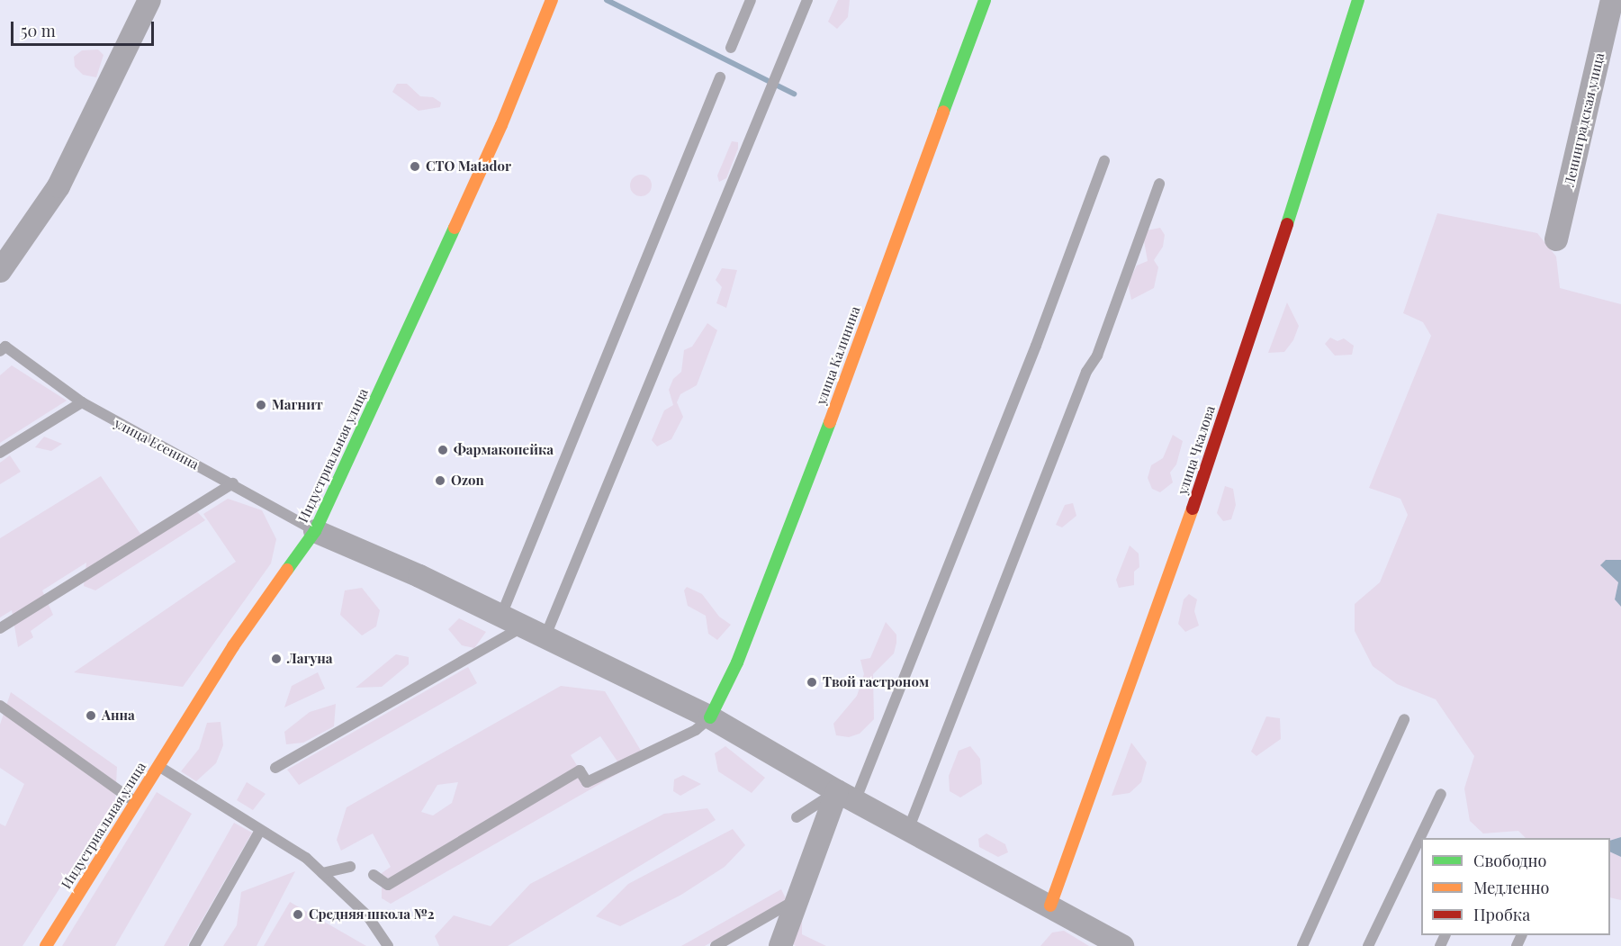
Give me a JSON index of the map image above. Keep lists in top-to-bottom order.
{
  "streets": {
    "street": [
      "Ленинградская улица",
      "улица Калинина",
      "улица Чкалова",
      "Индустриальная улица"
    ],
    "lane": ["улица Есенина"]
  },
  "crossings": [
    ["улица Есенина", "Индустриальная улица"]
  ],
  "places": [
    "СТО Matador",
    "Магнит",
    "Фармакопейка",
    "Ozon",
    "Лагуна",
    "Твой гастроном",
    "Анна",
    "Средняя школа №2"
  ],
  "legend": ["Свободно", "Медленно", "Пробка"],
  "scale_bar": "50 m"
}
